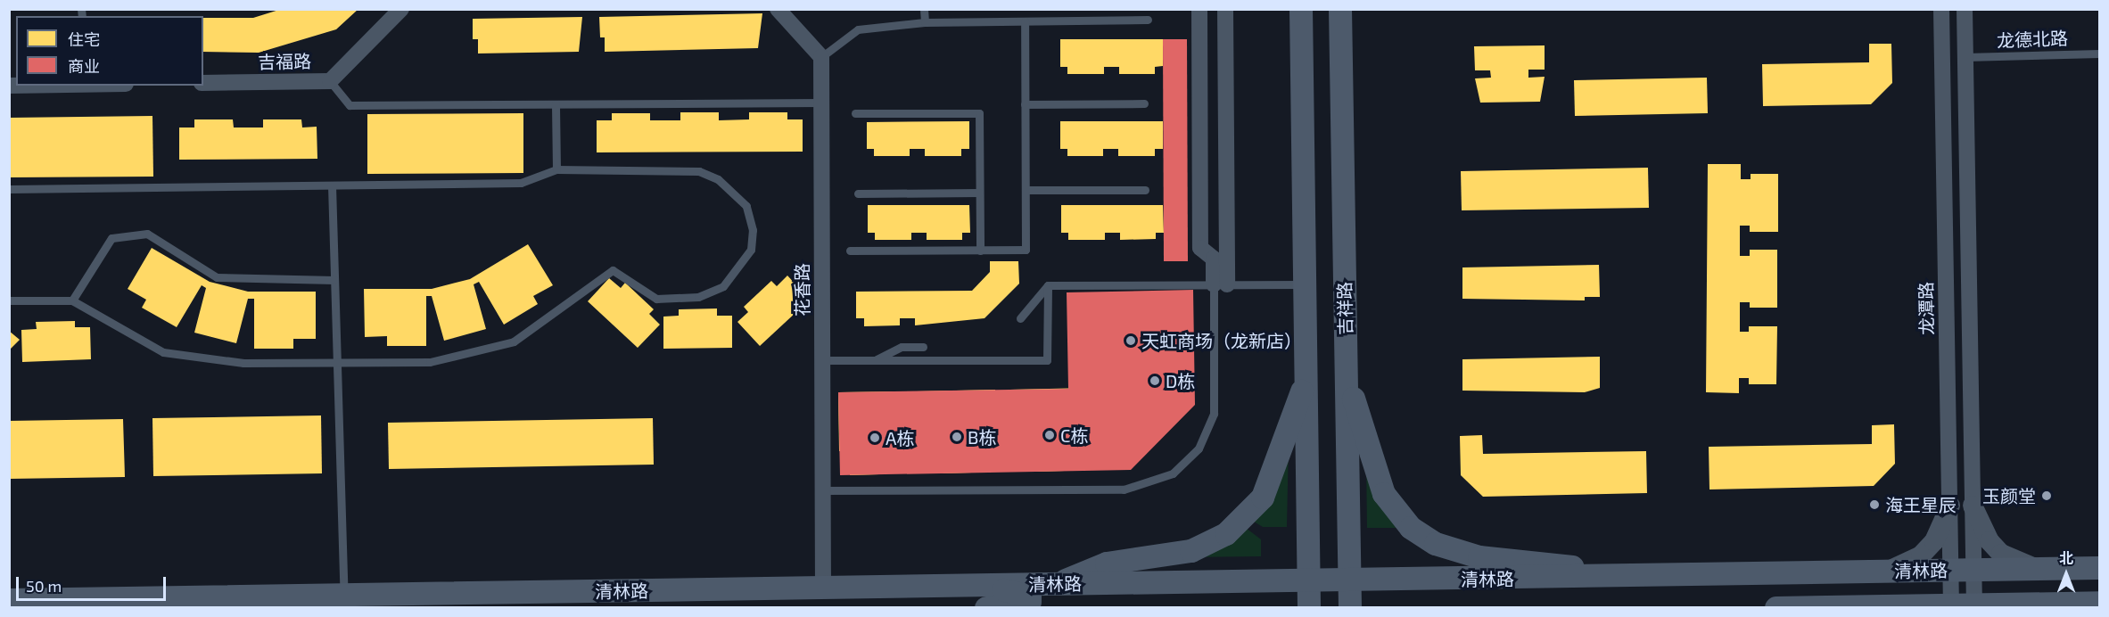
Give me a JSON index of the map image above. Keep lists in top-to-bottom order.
{
  "streets": {
    "main road": ["吉祥路", "清林路"],
    "street": ["吉福路", "花香路", "龙潭路"],
    "lane": ["龙德北路"]
  },
  "crossings": [
    ["花香路", "清林路"],
    ["吉祥路", "清林路"],
    ["龙潭路", "清林路"]
  ],
  "places": [
    "天虹商场（龙新店）",
    "D栋",
    "C栋",
    "B栋",
    "A栋",
    "玉颜堂",
    "海王星辰"
  ],
  "legend": ["住宅", "商业"],
  "scale_bar": "50 m",
  "north": "top"
}
